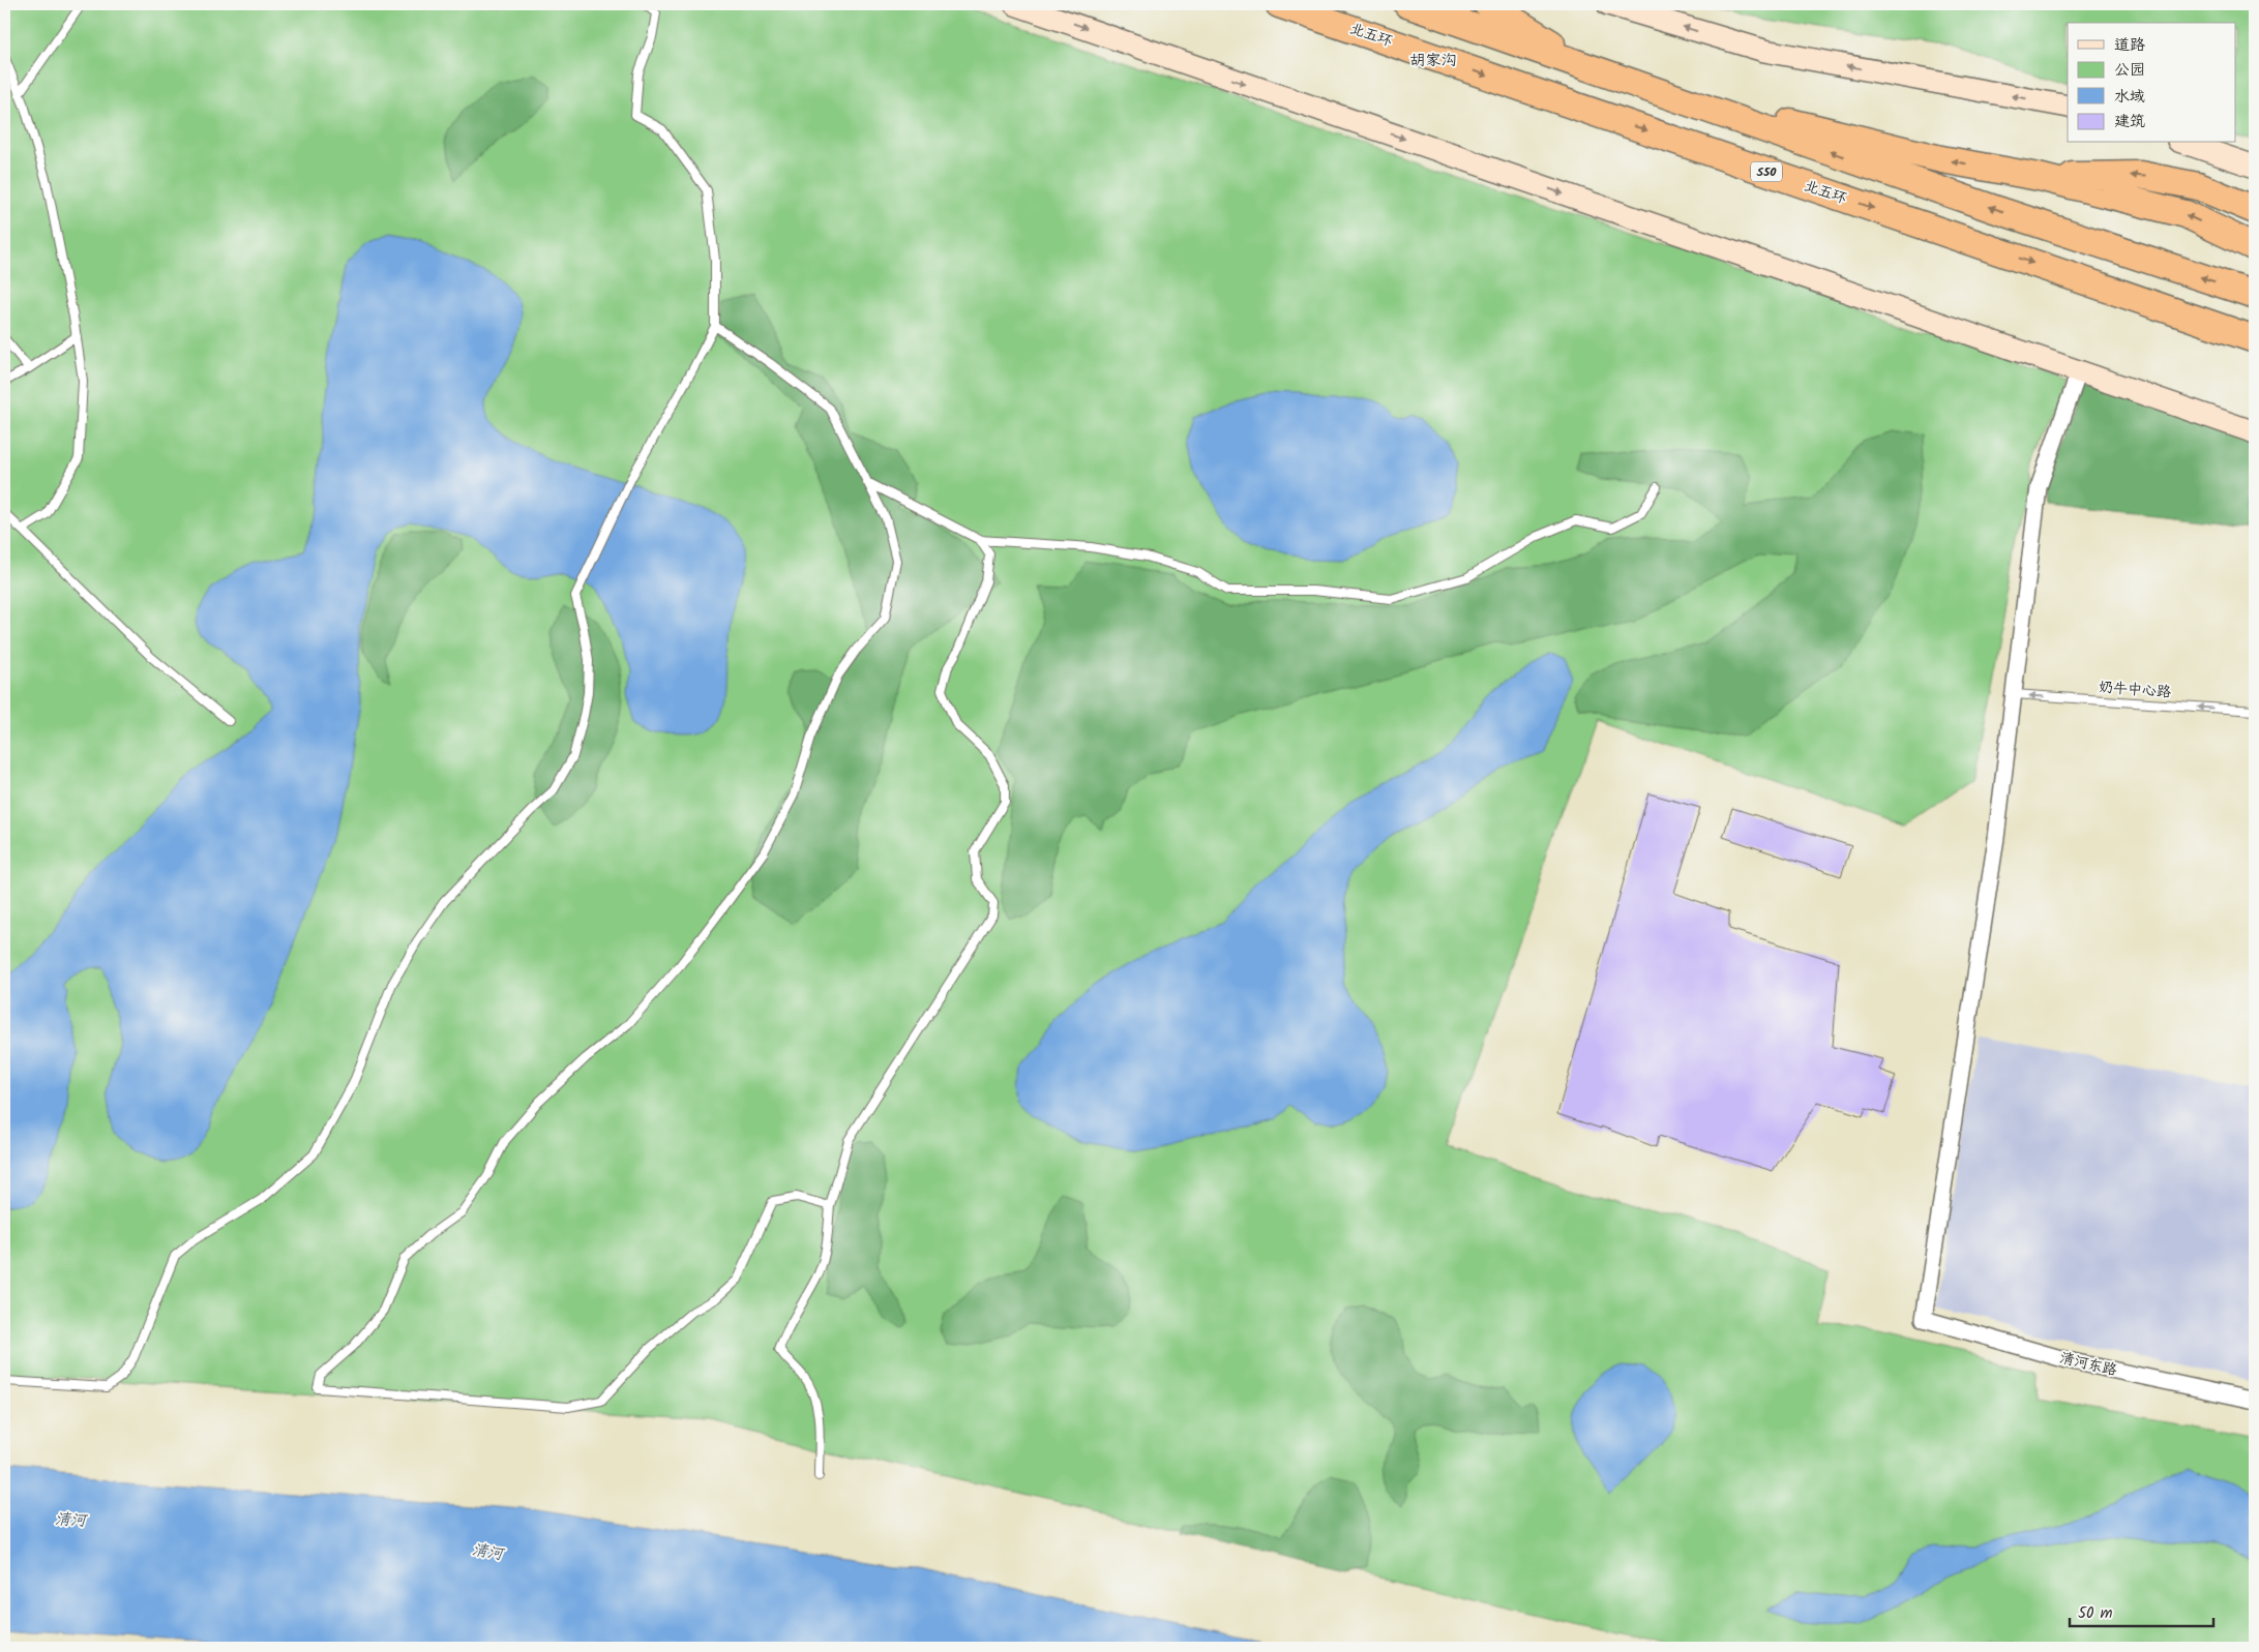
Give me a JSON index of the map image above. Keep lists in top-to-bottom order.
{
  "streets": {
    "highway": ["北五环", "S50"],
    "street": ["清河东路"],
    "lane": ["奶牛中心路"]
  },
  "crossings": [
    ["奶牛中心路", "清河东路"]
  ],
  "one_way": ["奶牛中心路"],
  "districts": ["胡家沟"],
  "water": ["清河"],
  "legend": [
    "道路",
    "公园",
    "水域",
    "建筑"
  ],
  "scale_bar": "50 m"
}
